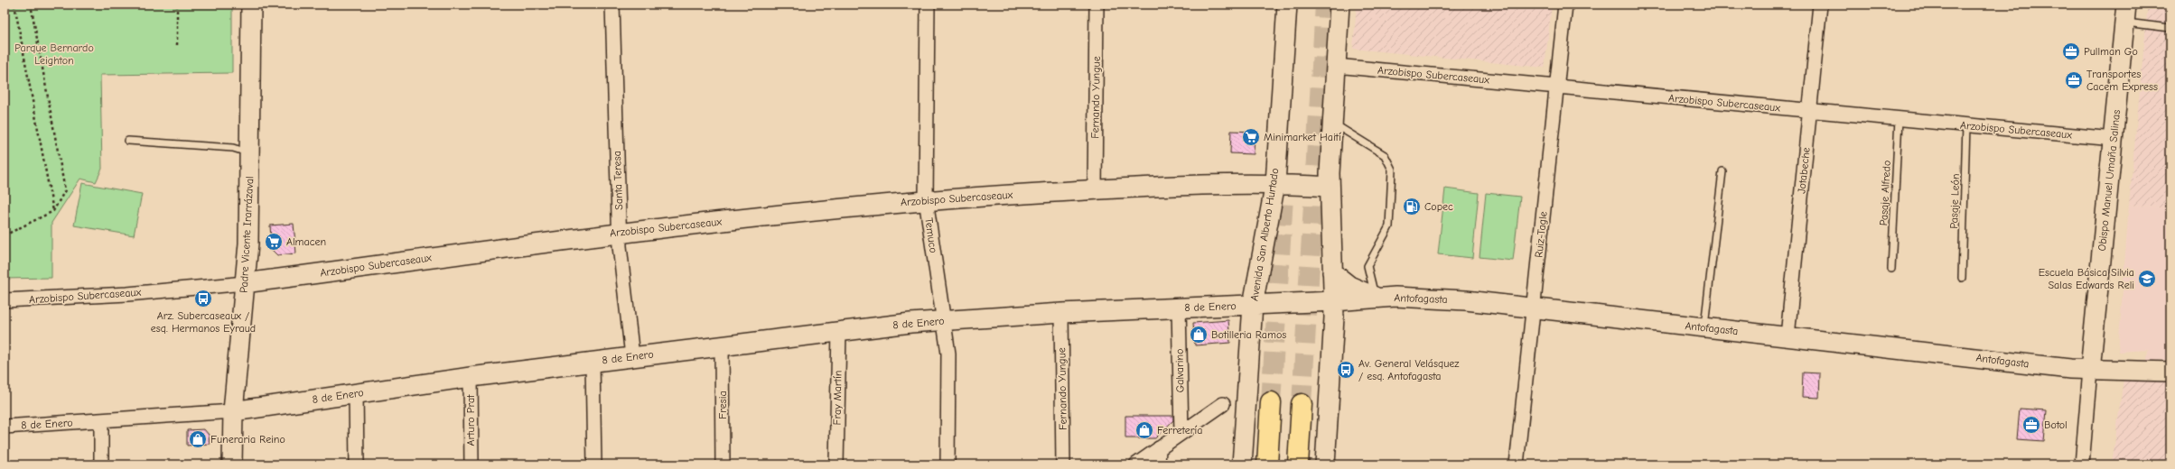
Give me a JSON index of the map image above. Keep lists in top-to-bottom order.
{
  "streets": {
    "street": [
      "Arzobispo Subercaseaux",
      "Fernando Yungue",
      "Jotabeche",
      "Santa Teresa",
      "Obispo Manuel Umaña Salinas",
      "Padre Vicente Irarrázaval",
      "Avenida San Alberto Hurtado",
      "Ruiz-Tagle",
      "Temuco",
      "Antofagasta",
      "8 de Enero",
      "Galvarino",
      "Fray Martín",
      "Fresia",
      "Arturo Prat"
    ],
    "lane": ["Pasaje Alfredo", "Pasaje León"]
  },
  "crossings": [
    ["Arzobispo Subercaseaux", "Fernando Yungue"],
    ["Arzobispo Subercaseaux", "Jotabeche"],
    ["Arzobispo Subercaseaux", "Santa Teresa"],
    ["Arzobispo Subercaseaux", "Obispo Manuel Umaña Salinas"],
    ["Arzobispo Subercaseaux", "Pasaje Alfredo"],
    ["Arzobispo Subercaseaux", "Pasaje León"],
    ["Arzobispo Subercaseaux", "Padre Vicente Irarrázaval"],
    ["Arzobispo Subercaseaux", "Avenida San Alberto Hurtado"],
    ["Arzobispo Subercaseaux", "Ruiz-Tagle"],
    ["Arzobispo Subercaseaux", "Temuco"],
    ["Fernando Yungue", "8 de Enero"],
    ["Jotabeche", "Antofagasta"],
    ["Santa Teresa", "8 de Enero"],
    ["Obispo Manuel Umaña Salinas", "Antofagasta"],
    ["Padre Vicente Irarrázaval", "8 de Enero"],
    ["Avenida San Alberto Hurtado", "Antofagasta"],
    ["Avenida San Alberto Hurtado", "8 de Enero"],
    ["Ruiz-Tagle", "Antofagasta"],
    ["Temuco", "8 de Enero"],
    ["Antofagasta", "8 de Enero"],
    ["8 de Enero", "Galvarino"],
    ["8 de Enero", "Fray Martín"],
    ["8 de Enero", "Fresia"],
    ["8 de Enero", "Arturo Prat"]
  ],
  "parks": ["Parque Bernardo Leighton"],
  "places": {
    "office": ["Pullman Go", "Transportes Cacem Express", "Botol"],
    "supermarket": ["Minimarket Haití", "Almacen"],
    "fuel station": ["Copec"],
    "school or university": ["Escuela Básica Silvia Salas Edwards Reli"],
    "bus stop": ["Arz. Subercaseaux / esq. Hermanos Eyraud", "Av. General Velásquez / esq. Antofagasta"],
    "shop": ["Botilleria Ramos", "Ferretería", "Funeraria Reino"]
  }
}
